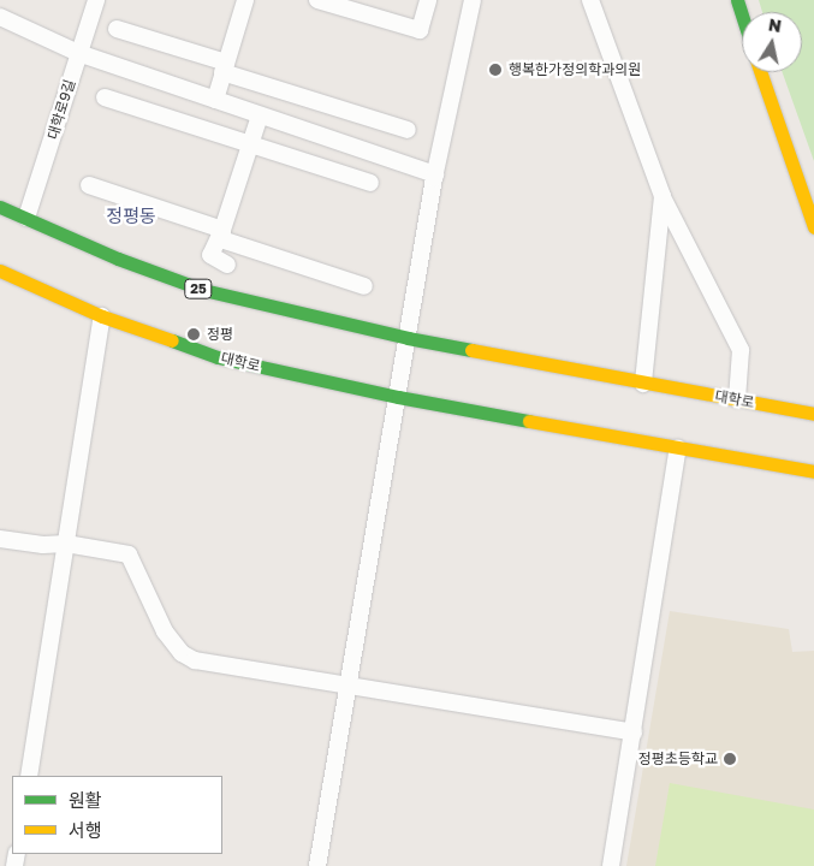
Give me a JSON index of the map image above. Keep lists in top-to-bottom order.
{
  "streets": {
    "main road": ["25", "대학로"],
    "street": ["대학로9길"]
  },
  "crossings": [
    ["대학로9길", "대학로"]
  ],
  "districts": ["정평동"],
  "places": ["행복한가정의학과의원", "정평", "정평초등학교"],
  "legend": ["원활", "서행"],
  "north": "top"
}
